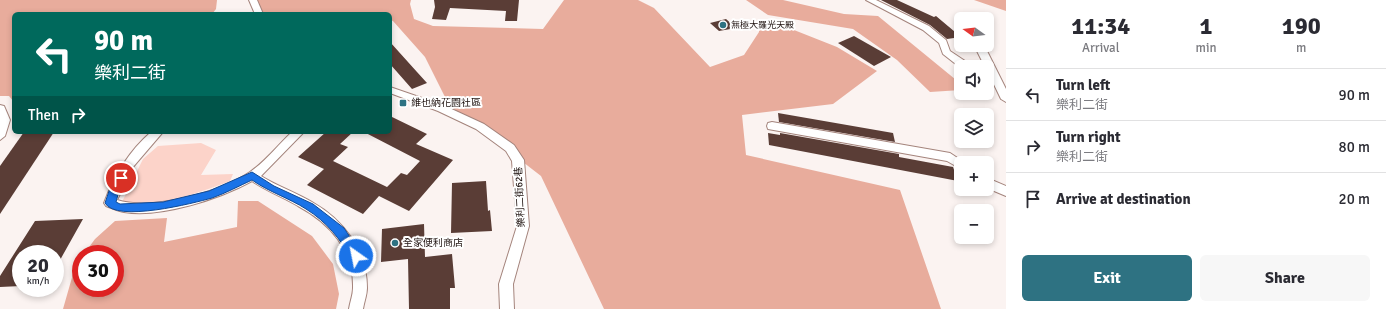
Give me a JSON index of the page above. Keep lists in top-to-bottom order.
{
  "streets": {
    "street": ["樂利二街62巷"]
  },
  "places": {
    "other": ["無極大羅光天殿", "全家便利商店"],
    "transit": ["維也納花園社區"]
  },
  "north": "left",
  "page": {
    "eta": [
      "11:34",
      "Arrival",
      "1",
      "min",
      "190",
      "m"
    ],
    "map_buttons": ["+", "−"],
    "turn": ["90 m", "樂利二街"],
    "list": [
      {
        "name": "Turn left",
        "note": "樂利二街",
        "value": "90 m"
      },
      {
        "name": "Turn right",
        "note": "樂利二街",
        "value": "80 m"
      },
      {
        "name": "Arrive at destination",
        "value": "20 m"
      }
    ],
    "then": "Then",
    "speed": "20 km/h",
    "limit": "30",
    "buttons": ["Exit", "Share"]
  }
}
